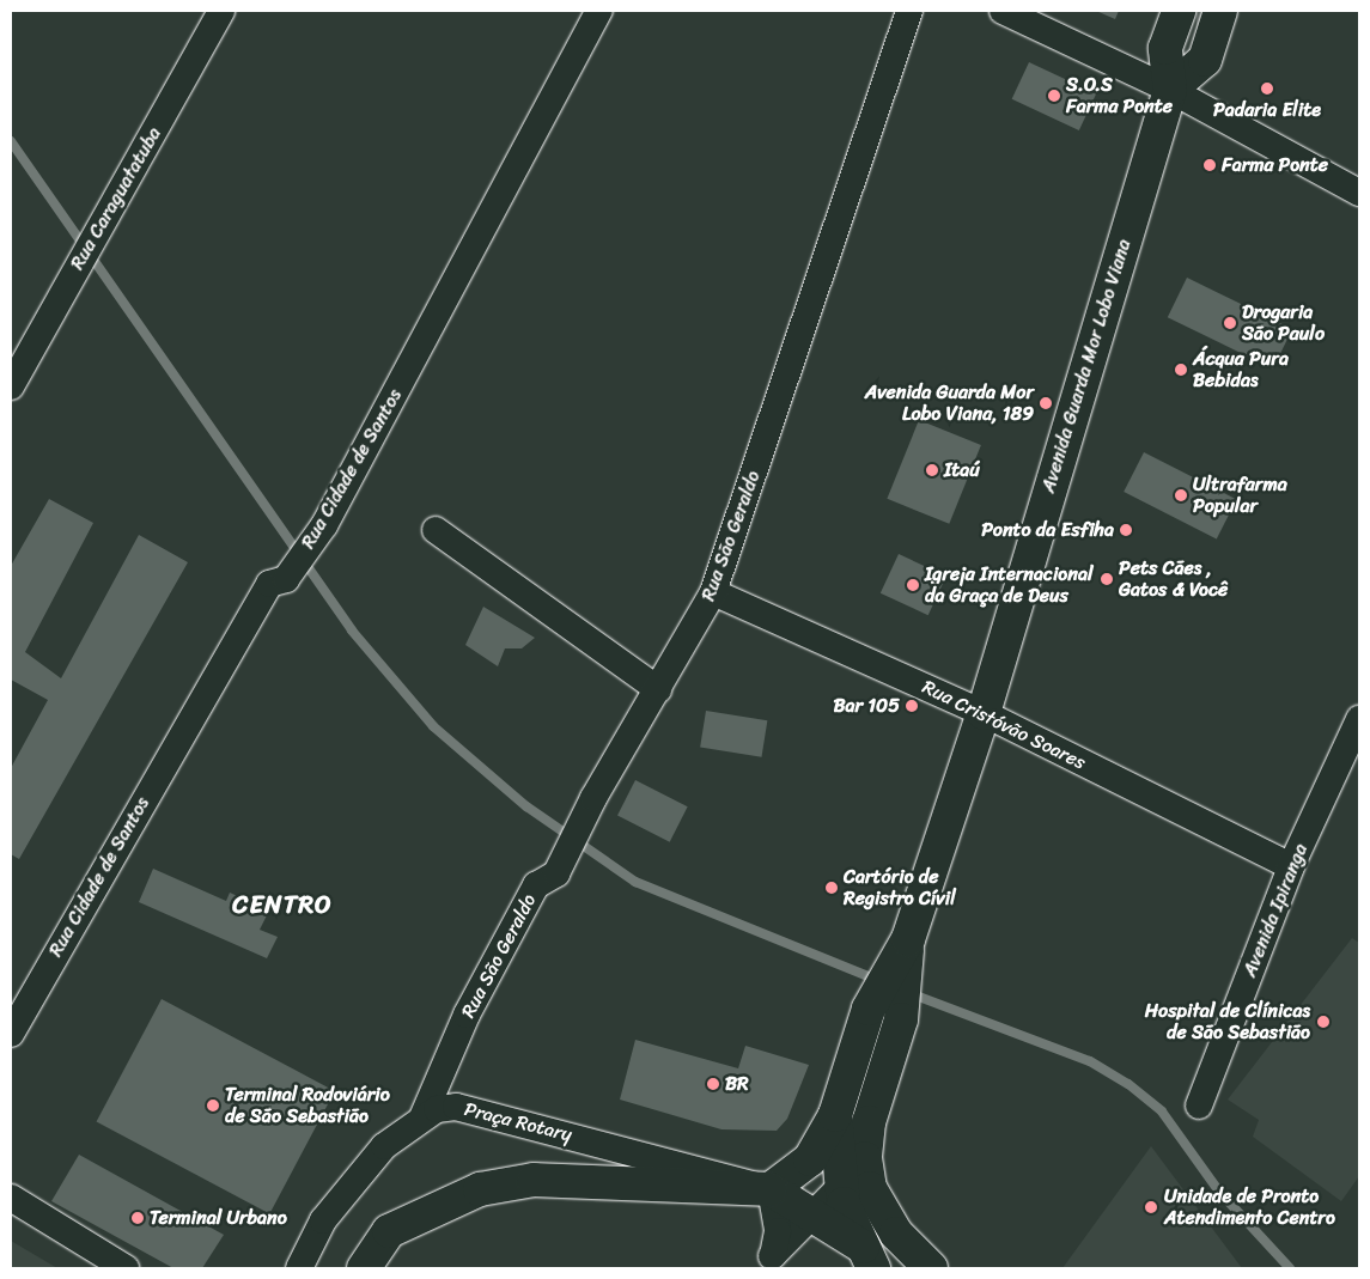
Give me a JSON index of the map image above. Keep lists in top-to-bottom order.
{
  "streets": {
    "main road": ["Avenida Guarda Mor Lobo Viana"],
    "street": [
      "Rua Caraguatatuba",
      "Rua Cidade de Santos",
      "Rua São Geraldo",
      "Rua Cristóvão Soares",
      "Avenida Ipiranga",
      "Praça Rotary"
    ]
  },
  "crossings": [
    ["Avenida Guarda Mor Lobo Viana", "Rua Cristóvão Soares"],
    ["Rua São Geraldo", "Rua Cristóvão Soares"],
    ["Rua São Geraldo", "Praça Rotary"],
    ["Rua Cristóvão Soares", "Avenida Ipiranga"]
  ],
  "districts": ["CENTRO"],
  "places": [
    "Padaria Elite",
    "S.O.S Farma Ponte",
    "Farma Ponte",
    "Drogaria São Paulo",
    "Ácqua Pura Bebidas",
    "Avenida Guarda Mor Lobo Viana, 189",
    "Itaú",
    "Ultrafarma Popular",
    "Ponto da Esfiha",
    "Pets Cães , Gatos & Você",
    "Igreja Internacional da Graça de Deus",
    "Bar 105",
    "Cartório de Registro Cívil",
    "Hospital de Clínicas de São Sebastião",
    "BR",
    "Terminal Rodoviário de São Sebastião",
    "Unidade de Pronto Atendimento Centro",
    "Terminal Urbano"
  ]
}
